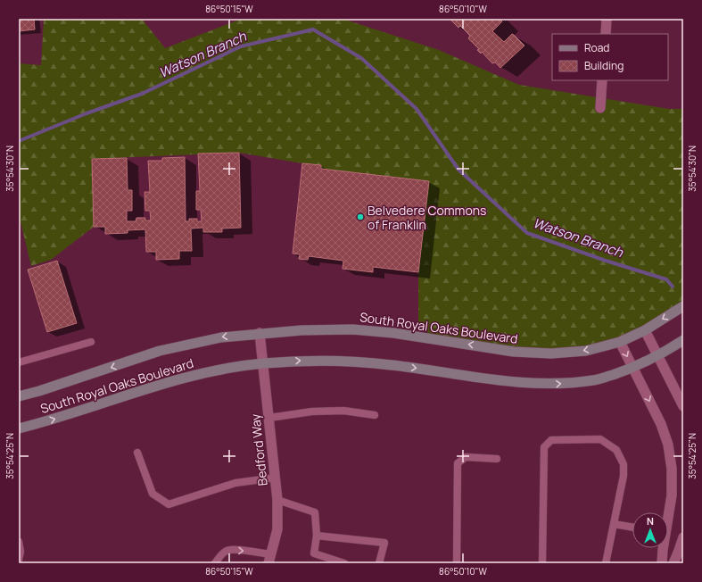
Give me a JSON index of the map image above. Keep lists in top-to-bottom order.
{
  "streets": {
    "main road": ["South Royal Oaks Boulevard"],
    "street": ["Bedford Way"]
  },
  "crossings": [
    ["South Royal Oaks Boulevard", "Bedford Way"]
  ],
  "water": ["Watson Branch"],
  "places": ["Belvedere Commons of Franklin"],
  "legend": ["Road", "Building"],
  "north": "top",
  "coordinates": [
    "86°50'15\"W",
    "86°50'10\"W",
    "35°54'30\"N",
    "35°54'25\"N"
  ]
}
